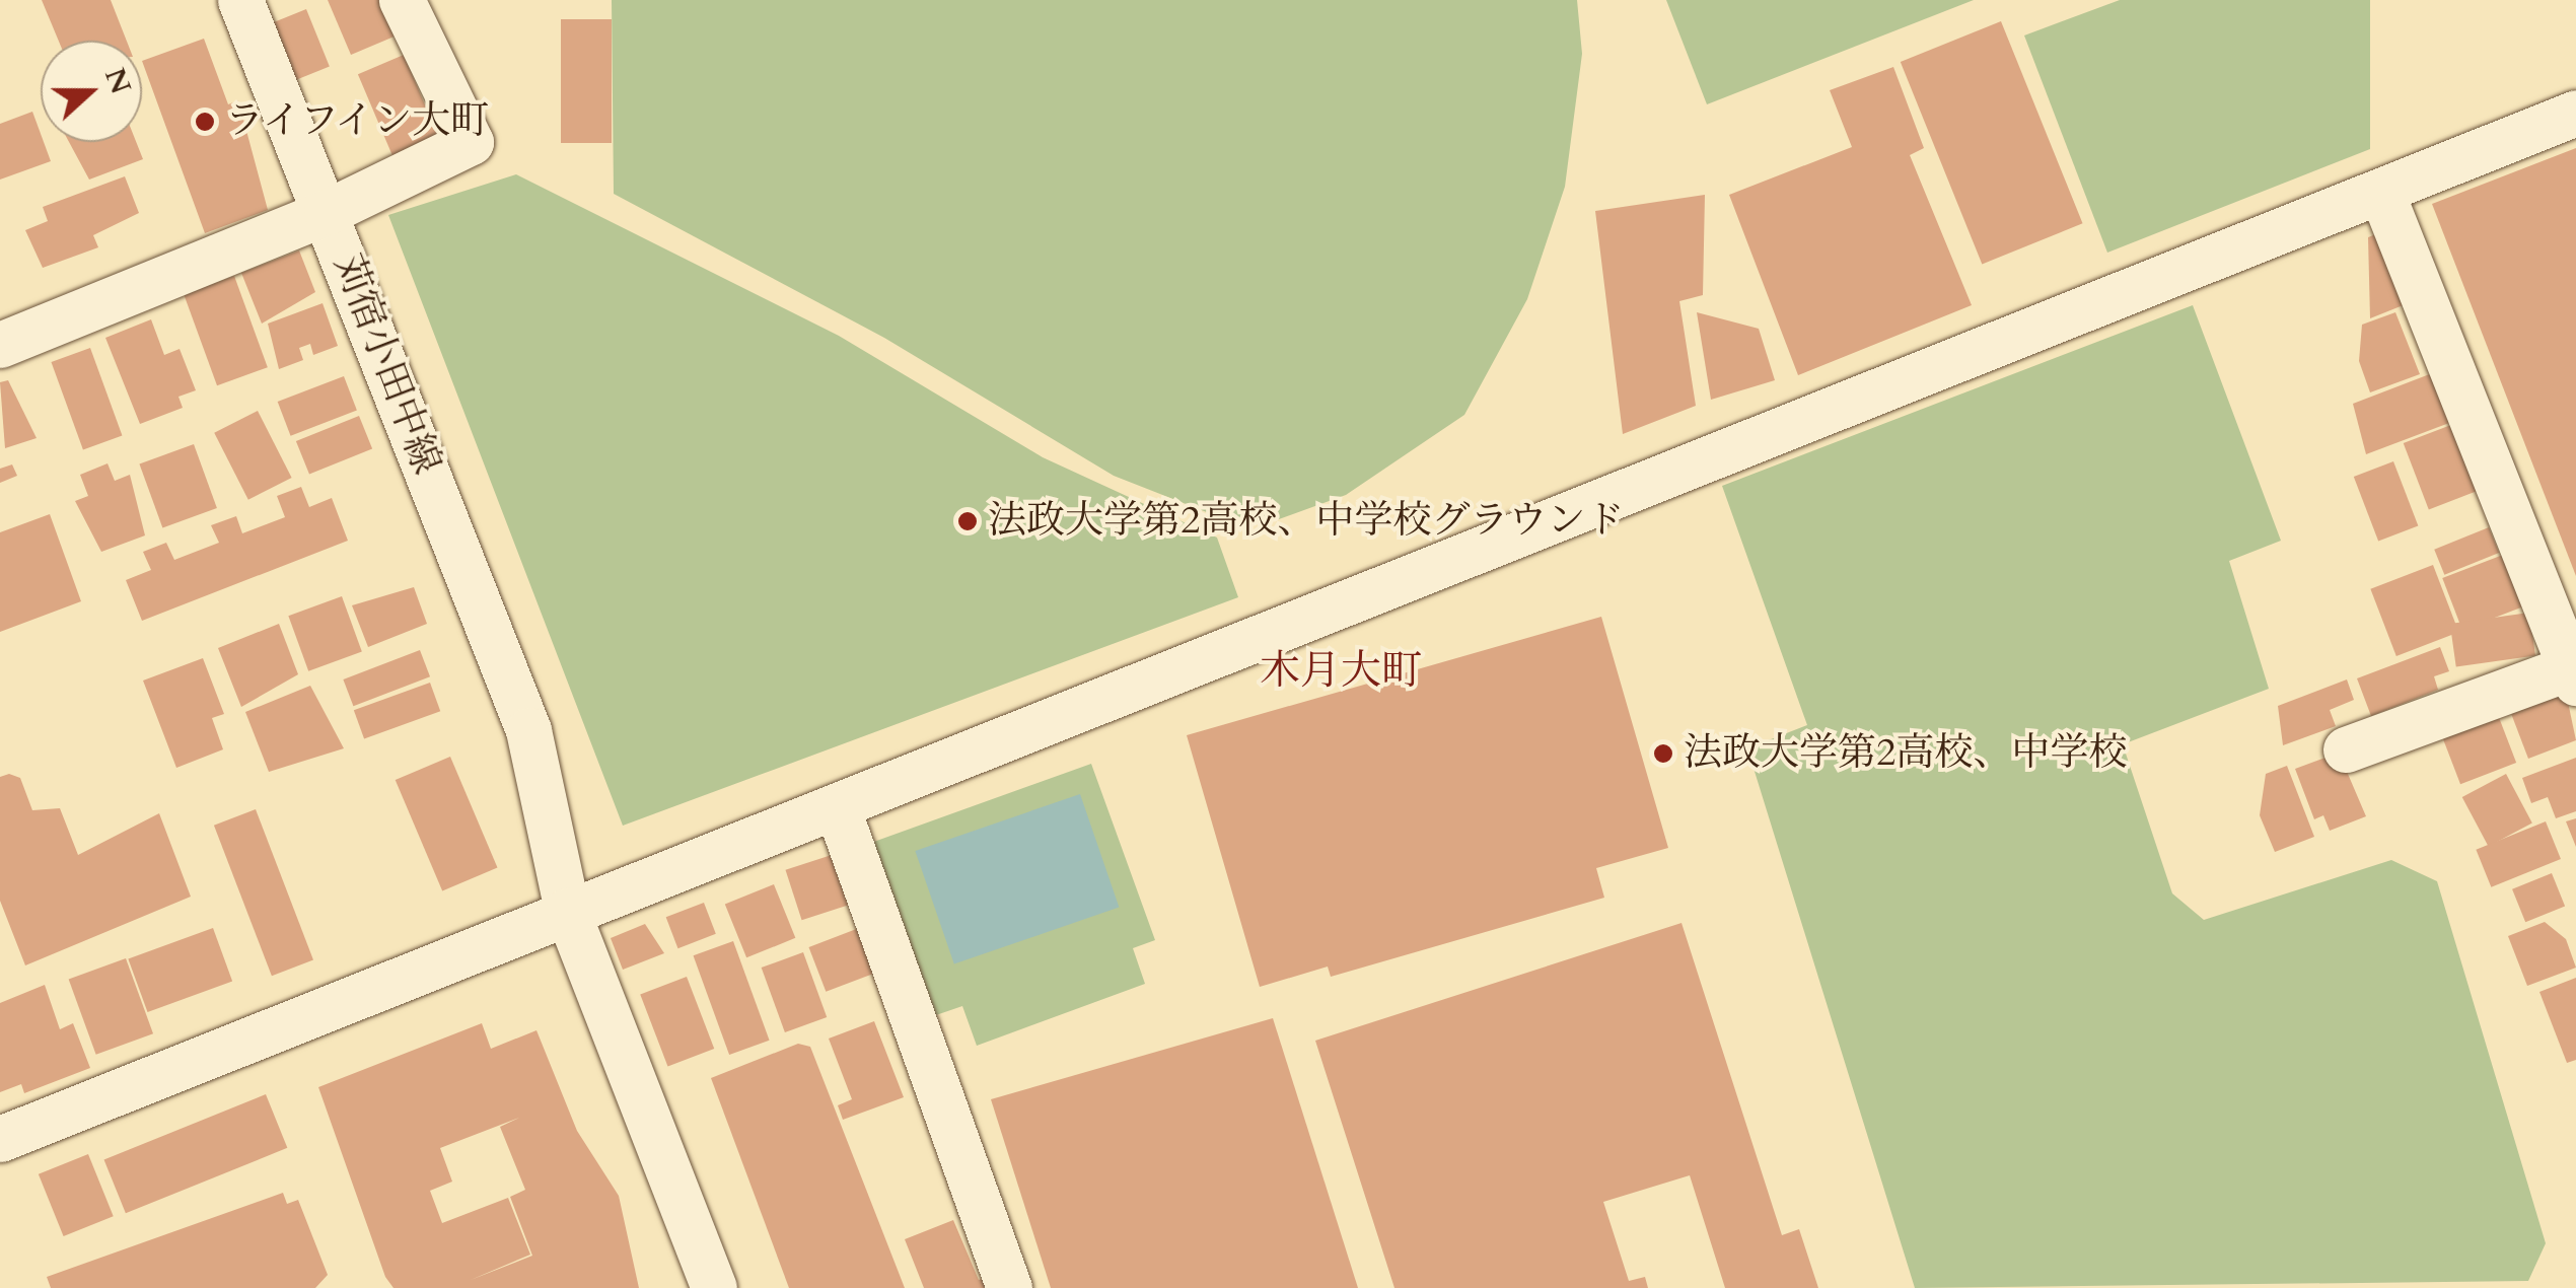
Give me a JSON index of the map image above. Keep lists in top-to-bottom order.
{
  "streets": {
    "street": ["苅宿小田中線"]
  },
  "districts": ["木月大町"],
  "places": ["ライフイン大町", "法政大学第2高校、中学校グラウンド", "法政大学第2高校、中学校"],
  "north": "right"
}
